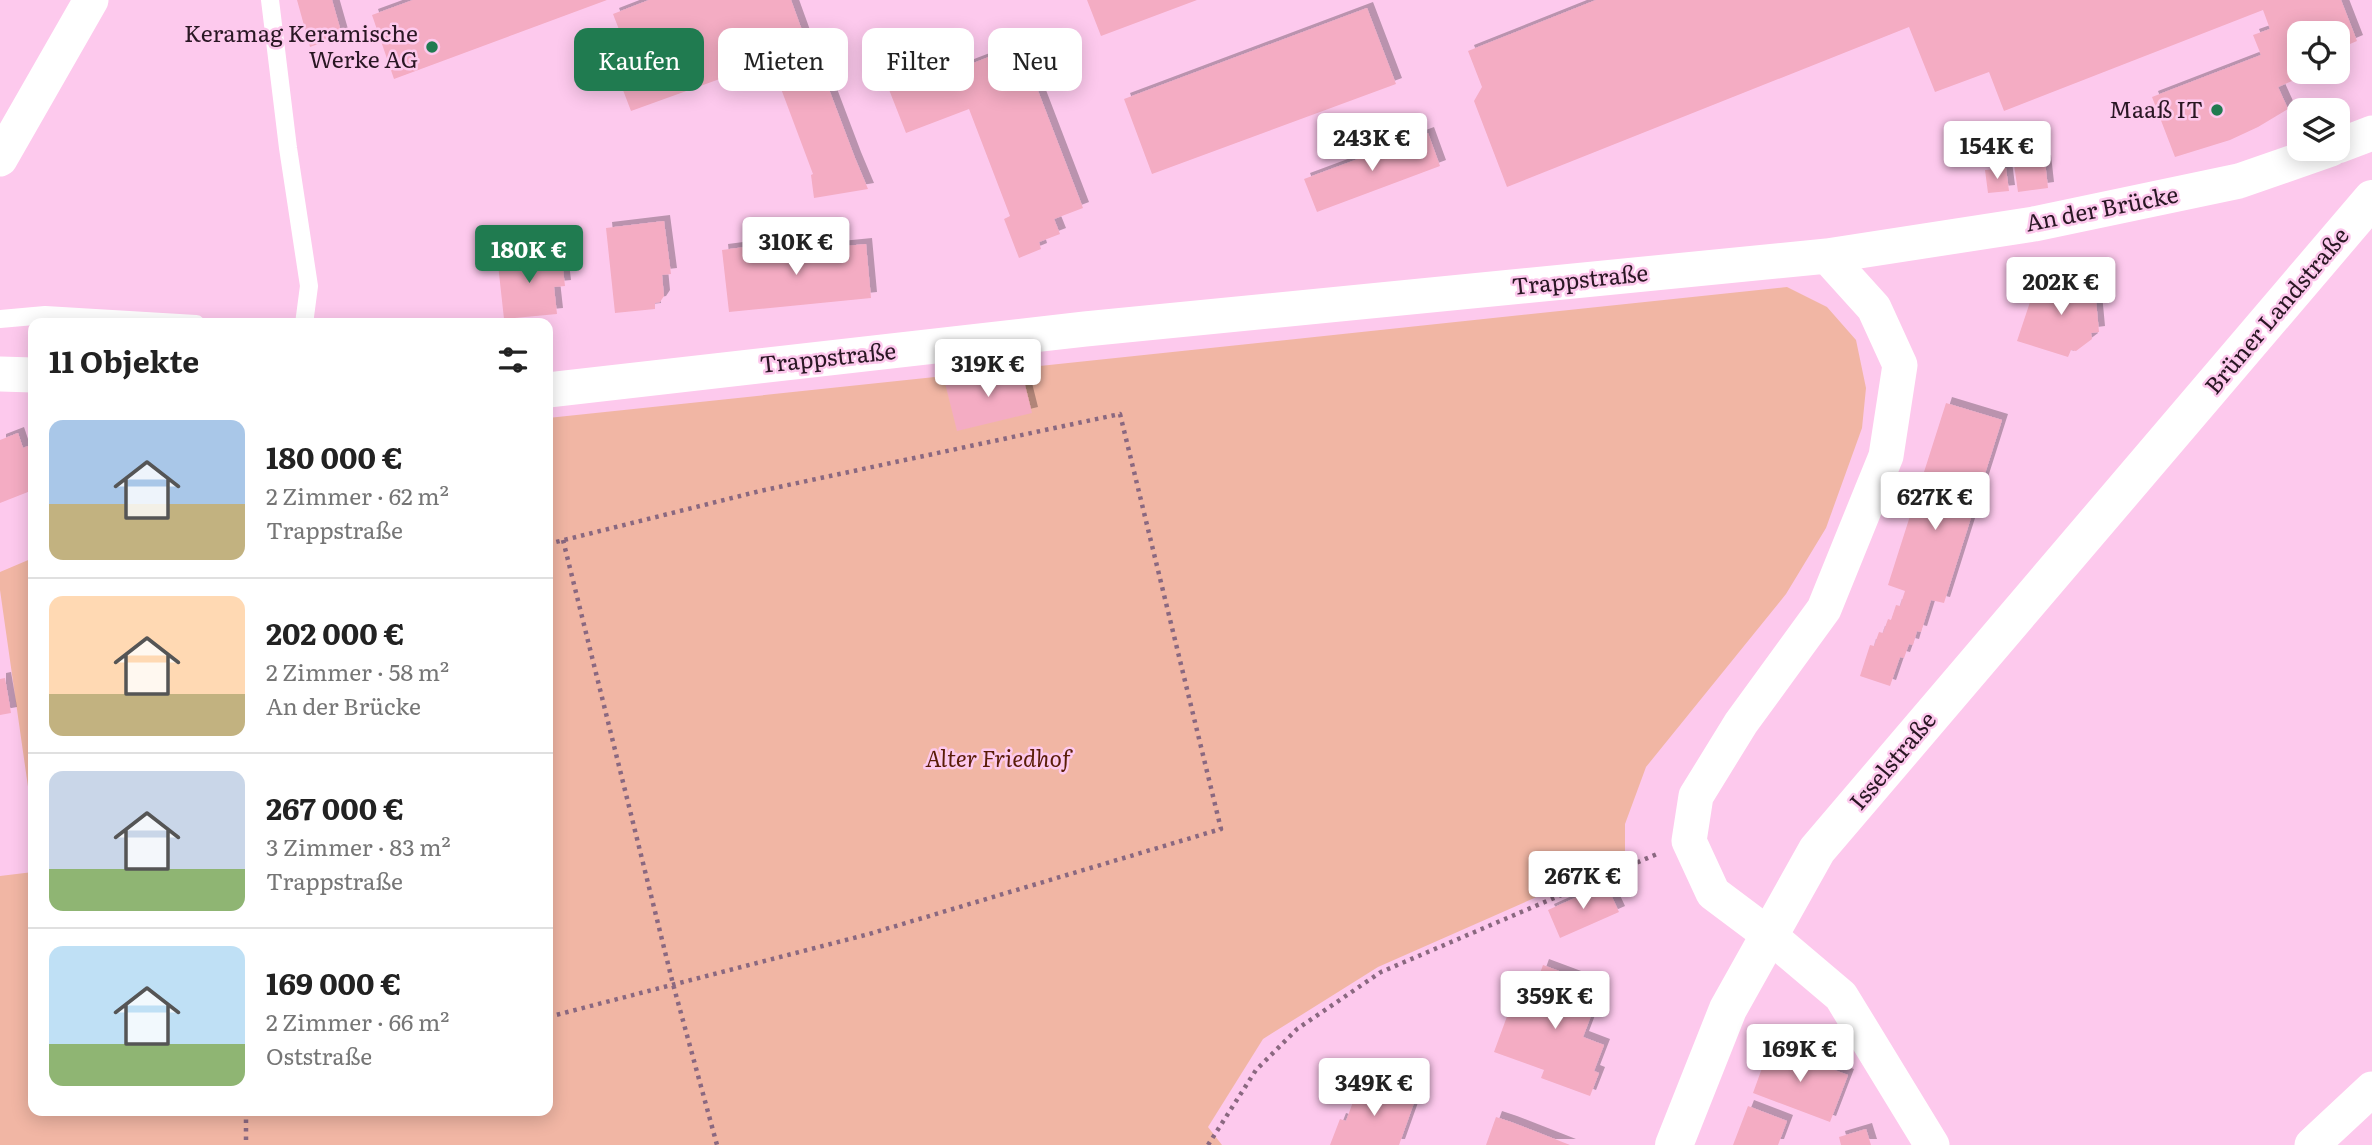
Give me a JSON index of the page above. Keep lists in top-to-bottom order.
{
  "streets": {
    "main road": ["Brüner Landstraße", "Isselstraße"],
    "street": ["An der Brücke", "Trappstraße"]
  },
  "crossings": [
    ["An der Brücke", "Trappstraße"],
    ["Brüner Landstraße", "Isselstraße"]
  ],
  "parks": ["Alter Friedhof"],
  "places": ["Keramag Keramische Werke AG", "Maaß IT"],
  "page": {
    "chip": [
      "Kaufen",
      "Mieten",
      "Filter",
      "Neu"
    ],
    "price": [
      "243K €",
      "154K €",
      "310K €",
      "180K €",
      "202K €",
      "319K €",
      "627K €",
      "267K €",
      "359K €",
      "169K €",
      "349K €"
    ],
    "heading": "11 Objekte",
    "list": [
      {
        "name": "180 000 €",
        "note": "2 Zimmer · 62 m² · Trappstraße"
      },
      {
        "name": "202 000 €",
        "note": "2 Zimmer · 58 m² · An der Brücke"
      },
      {
        "name": "267 000 €",
        "note": "3 Zimmer · 83 m² · Trappstraße"
      },
      {
        "name": "169 000 €",
        "note": "2 Zimmer · 66 m² · Oststraße"
      }
    ]
  }
}
